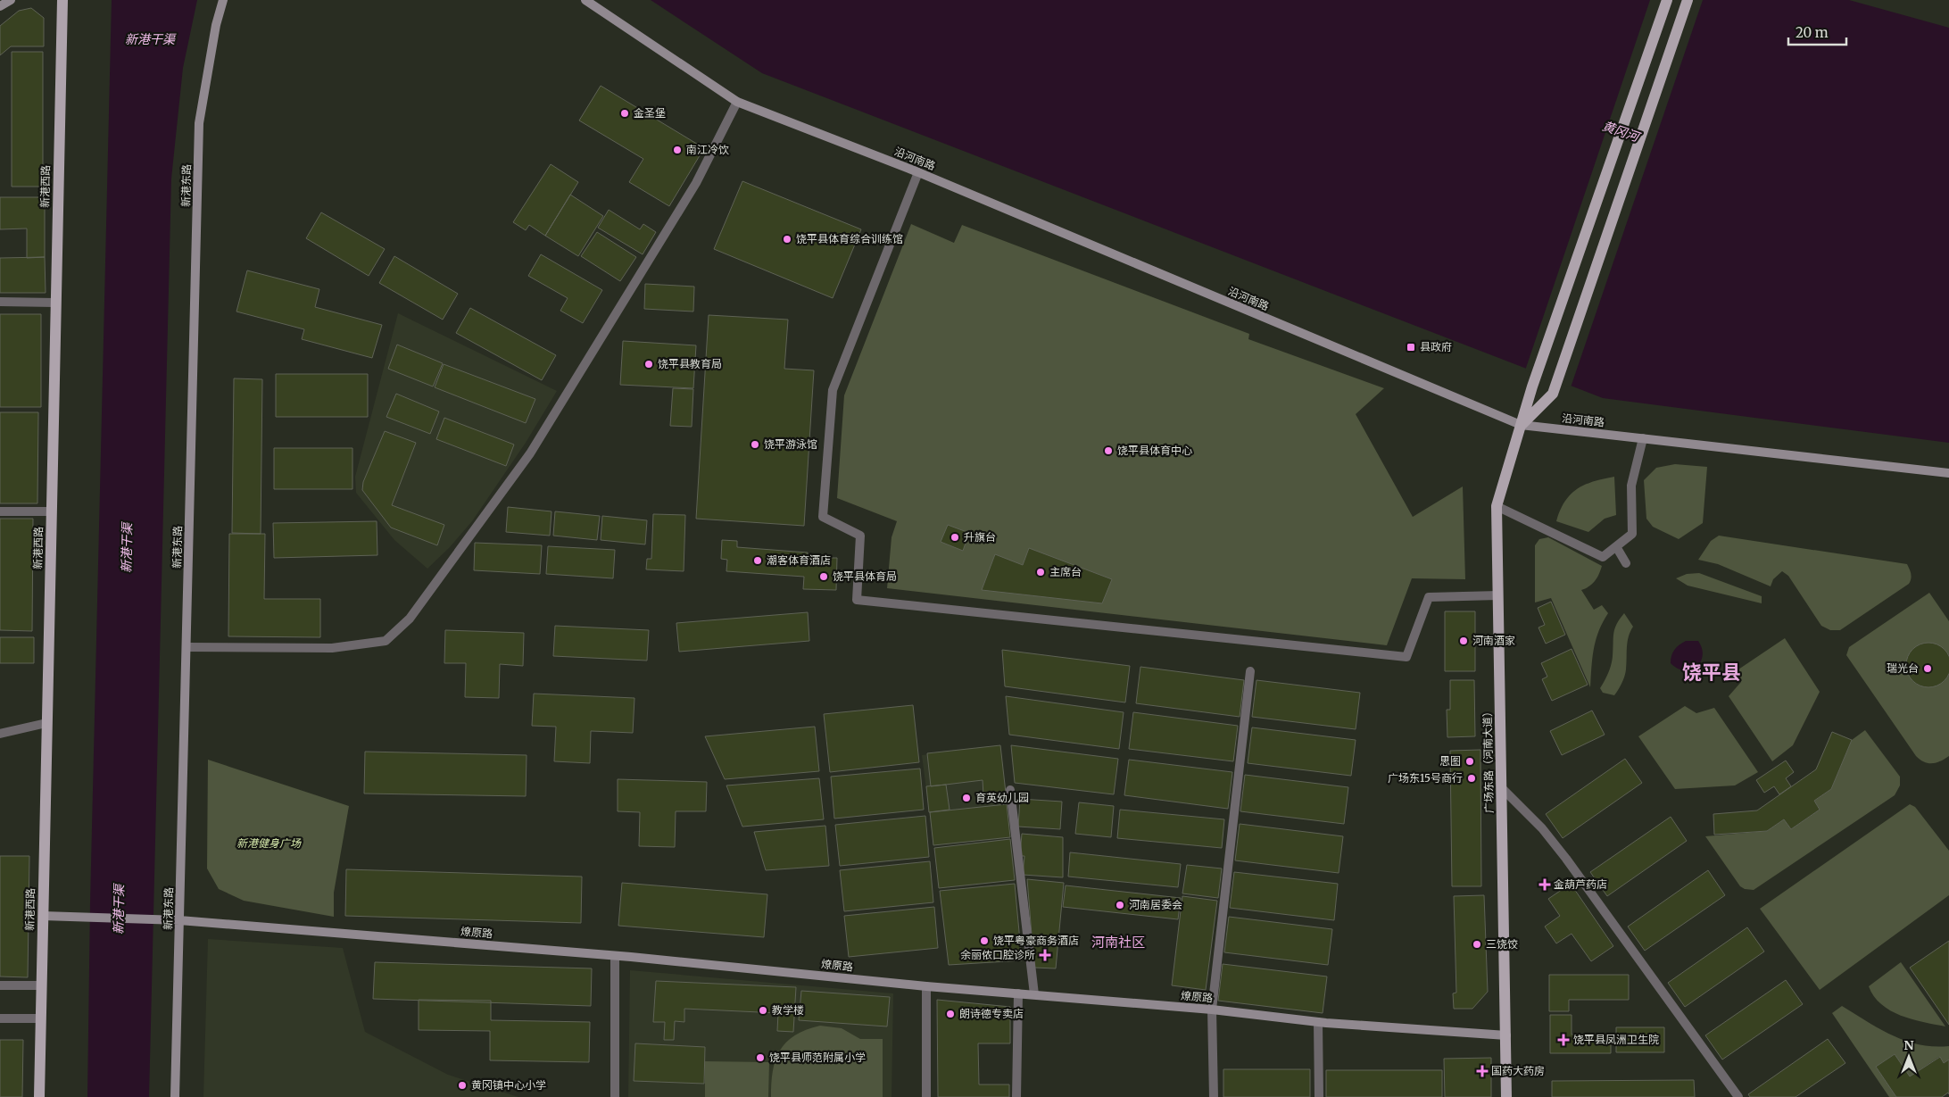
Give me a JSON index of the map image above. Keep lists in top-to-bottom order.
{
  "streets": {
    "main road": [
      "沿河南路",
      "新港东路",
      "新港西路",
      "广场东路（河南大道）",
      "燎原路"
    ]
  },
  "crossings": [
    ["沿河南路", "广场东路（河南大道）"],
    ["新港东路", "燎原路"],
    ["新港西路", "燎原路"],
    ["广场东路（河南大道）", "燎原路"]
  ],
  "districts": ["饶平县", "河南社区"],
  "water": ["新港干渠", "黄冈河"],
  "parks": ["新港健身广场"],
  "places": {
    "other": [
      "金圣堡",
      "南江冷饮",
      "饶平县体育综合训练馆",
      "饶平县教育局",
      "饶平游泳馆",
      "饶平县体育中心",
      "升旗台",
      "潮客体育酒店",
      "主席台",
      "饶平县体育局",
      "河南酒家",
      "瑞光台",
      "思图",
      "广场东15号商行",
      "育英幼儿园",
      "河南居委会",
      "饶平粤豪商务酒店",
      "三饶饺",
      "教学楼",
      "朗诗德专卖店",
      "饶平县师范附属小学",
      "黄冈镇中心小学"
    ],
    "transit": ["县政府"],
    "health": [
      "金葫芦药店",
      "余丽侬口腔诊所",
      "饶平县凤洲卫生院",
      "国药大药房"
    ]
  },
  "scale_bar": "20 m",
  "north": "top"
}
